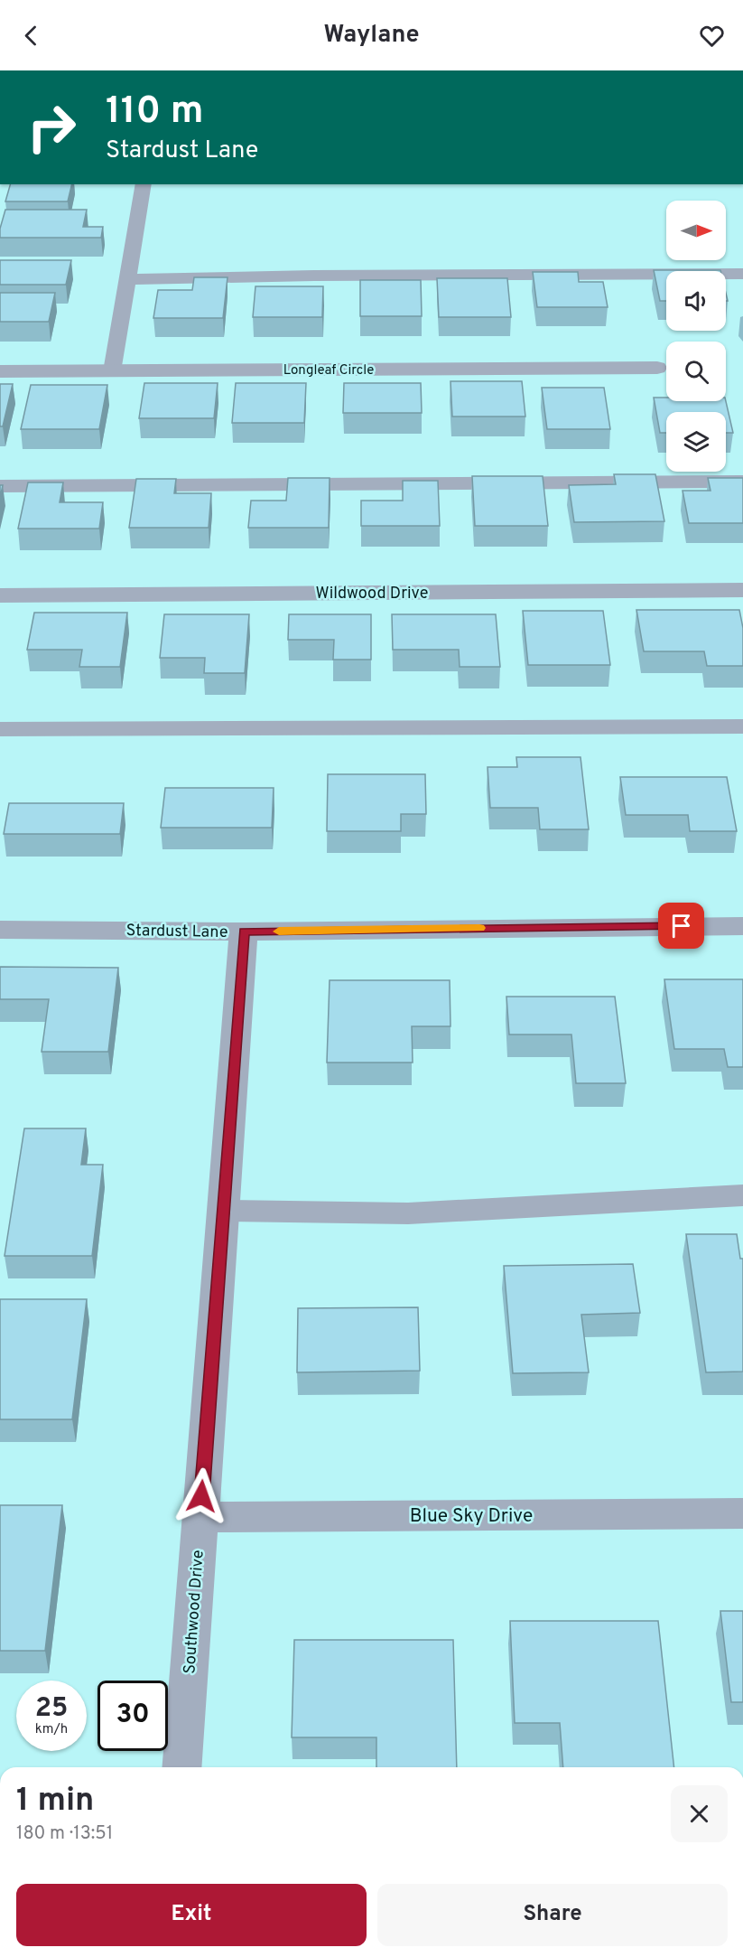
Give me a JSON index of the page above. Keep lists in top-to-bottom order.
{
  "streets": {
    "street": [
      "Longleaf Circle",
      "Wildwood Drive",
      "Stardust Lane",
      "Blue Sky Drive",
      "Southwood Drive"
    ]
  },
  "crossings": [
    ["Stardust Lane", "Southwood Drive"],
    ["Blue Sky Drive", "Southwood Drive"]
  ],
  "north": "right",
  "page": {
    "header": "Waylane",
    "turn": ["110 m", "Stardust Lane"],
    "speed": "25 km/h",
    "limit": "30",
    "heading": ["1 min", "180 m · 13:51"],
    "buttons": ["Exit", "Share"]
  }
}
